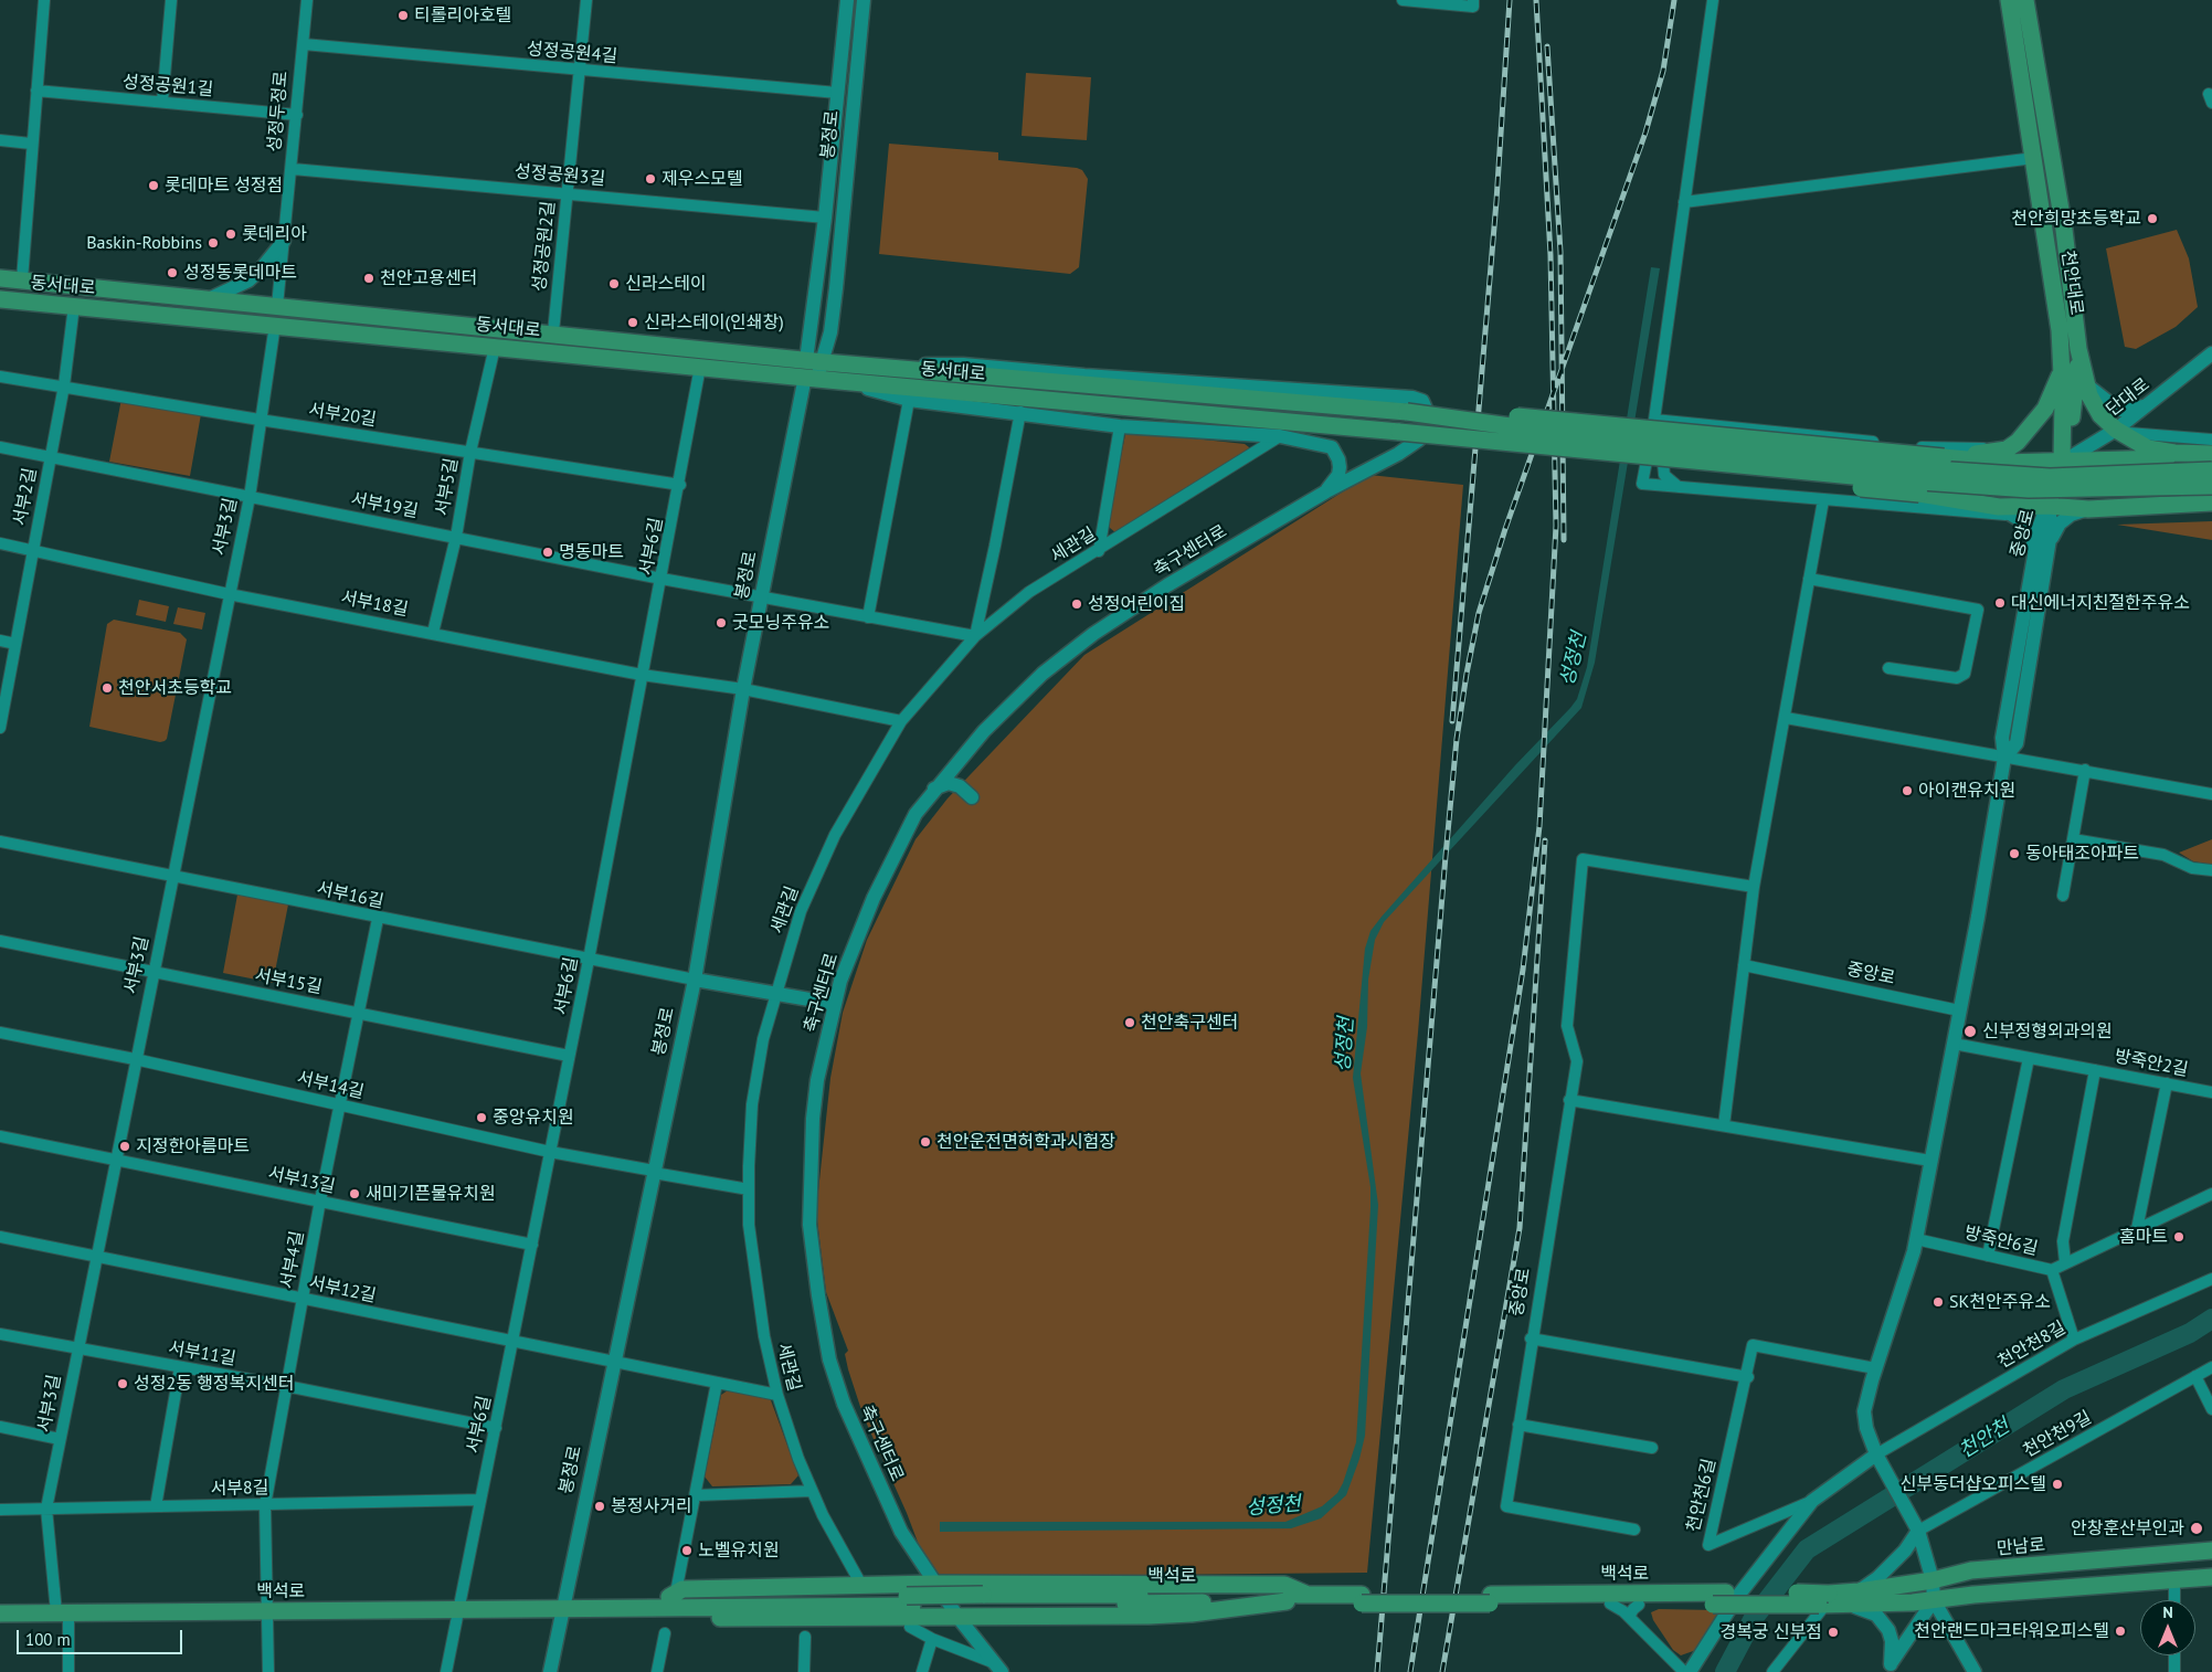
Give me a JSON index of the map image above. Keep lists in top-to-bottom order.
{
  "streets": {
    "main road": [
      "성정두정로",
      "봉정로",
      "천안대로",
      "동서대로",
      "만남로",
      "백석로"
    ],
    "street": [
      "성정공원4길",
      "성정공원1길",
      "성정공원3길",
      "성정공원2길",
      "단대로",
      "서부20길",
      "서부5길",
      "서부2길",
      "서부19길",
      "서부3길",
      "중앙로",
      "세관길",
      "서부6길",
      "축구센터로",
      "서부18길",
      "서부16길",
      "서부15길",
      "방죽안2길",
      "서부14길",
      "서부13길",
      "방죽안6길",
      "서부4길",
      "서부12길",
      "천안천8길",
      "서부11길",
      "천안천9길",
      "서부8길",
      "천안천6길"
    ]
  },
  "crossings": [
    ["성정공원4길", "성정두정로"],
    ["성정공원4길", "봉정로"],
    ["성정공원4길", "성정공원2길"],
    ["성정공원1길", "성정두정로"],
    ["성정두정로", "성정공원3길"],
    ["성정두정로", "동서대로"],
    ["성정두정로", "서부3길"],
    ["봉정로", "성정공원3길"],
    ["봉정로", "동서대로"],
    ["봉정로", "서부19길"],
    ["봉정로", "서부18길"],
    ["봉정로", "서부16길"],
    ["봉정로", "서부14길"],
    ["봉정로", "서부12길"],
    ["봉정로", "백석로"],
    ["성정공원3길", "성정공원2길"],
    ["성정공원2길", "동서대로"],
    ["천안대로", "단대로"],
    ["천안대로", "중앙로"],
    ["동서대로", "서부5길"],
    ["동서대로", "서부2길"],
    ["동서대로", "서부3길"],
    ["동서대로", "서부6길"],
    ["동서대로", "축구센터로"],
    ["서부20길", "서부5길"],
    ["서부20길", "서부2길"],
    ["서부20길", "서부3길"],
    ["서부20길", "서부6길"],
    ["서부5길", "서부19길"],
    ["서부5길", "서부18길"],
    ["서부2길", "서부19길"],
    ["서부2길", "서부18길"],
    ["서부19길", "서부3길"],
    ["서부19길", "세관길"],
    ["서부19길", "서부6길"],
    ["서부3길", "서부18길"],
    ["서부3길", "서부16길"],
    ["서부3길", "서부15길"],
    ["서부3길", "서부14길"],
    ["서부3길", "서부13길"],
    ["서부3길", "서부12길"],
    ["서부3길", "서부11길"],
    ["서부3길", "서부8길"],
    ["서부3길", "백석로"],
    ["중앙로", "방죽안2길"],
    ["중앙로", "방죽안6길"],
    ["중앙로", "천안천8길"],
    ["중앙로", "천안천9길"],
    ["중앙로", "천안천6길"],
    ["세관길", "서부18길"],
    ["세관길", "서부14길"],
    ["세관길", "서부12길"],
    ["서부6길", "서부18길"],
    ["서부6길", "서부16길"],
    ["서부6길", "서부15길"],
    ["서부6길", "서부14길"],
    ["서부6길", "서부13길"],
    ["서부6길", "서부12길"],
    ["서부6길", "서부11길"],
    ["서부6길", "서부8길"],
    ["서부6길", "백석로"],
    ["서부16길", "서부4길"],
    ["서부15길", "서부4길"],
    ["서부14길", "서부4길"],
    ["서부13길", "서부4길"],
    ["서부4길", "서부12길"],
    ["서부4길", "서부11길"],
    ["서부4길", "서부8길"],
    ["서부4길", "백석로"],
    ["천안천8길", "천안천6길"]
  ],
  "water": ["성정천", "천안천"],
  "places": [
    "티롤리아호텔",
    "제우스모텔",
    "롯데마트 성정점",
    "천안희망초등학교",
    "롯데리아",
    "Baskin-Robbins",
    "성정동롯데마트",
    "천안고용센터",
    "신라스테이",
    "신라스테이(인쇄창)",
    "명동마트",
    "대신에너지친절한주유소",
    "성정어린이집",
    "굿모닝주유소",
    "천안서초등학교",
    "아이캔유치원",
    "동아태조아파트",
    "천안축구센터",
    "신부정형외과의원",
    "중앙유치원",
    "천안운전면허학과시험장",
    "지정한아름마트",
    "새미기픈물유치원",
    "홈마트",
    "SK천안주유소",
    "성정2동 행정복지센터",
    "신부동더샵오피스텔",
    "봉정사거리",
    "안창훈산부인과",
    "노벨유치원",
    "천안랜드마크타워오피스텔",
    "경복궁 신부점"
  ],
  "scale_bar": "100 m",
  "north": "top"
}
